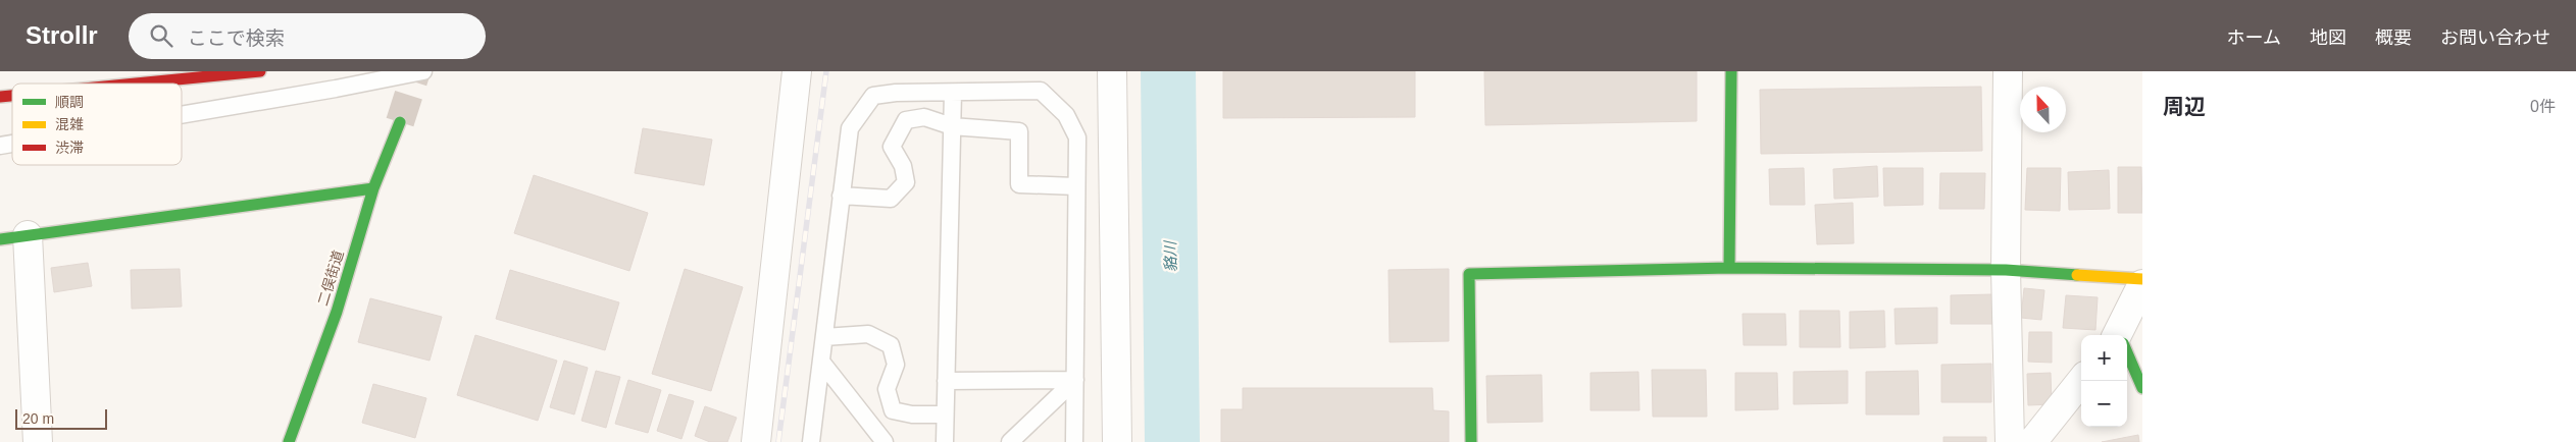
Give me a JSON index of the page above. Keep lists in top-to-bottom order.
{
  "streets": {
    "main road": ["二俣街道"]
  },
  "water": ["貉川"],
  "legend": ["順調", "混雑", "渋滞"],
  "scale_bar": "20 m",
  "north": "top",
  "page": {
    "header": "Strollr",
    "search": "ここで検索",
    "nav": [
      "ホーム",
      "地図",
      "概要",
      "お問い合わせ"
    ],
    "heading": ["周辺", "0件"],
    "map_buttons": ["+", "−"],
    "scale": "20 m"
  }
}
